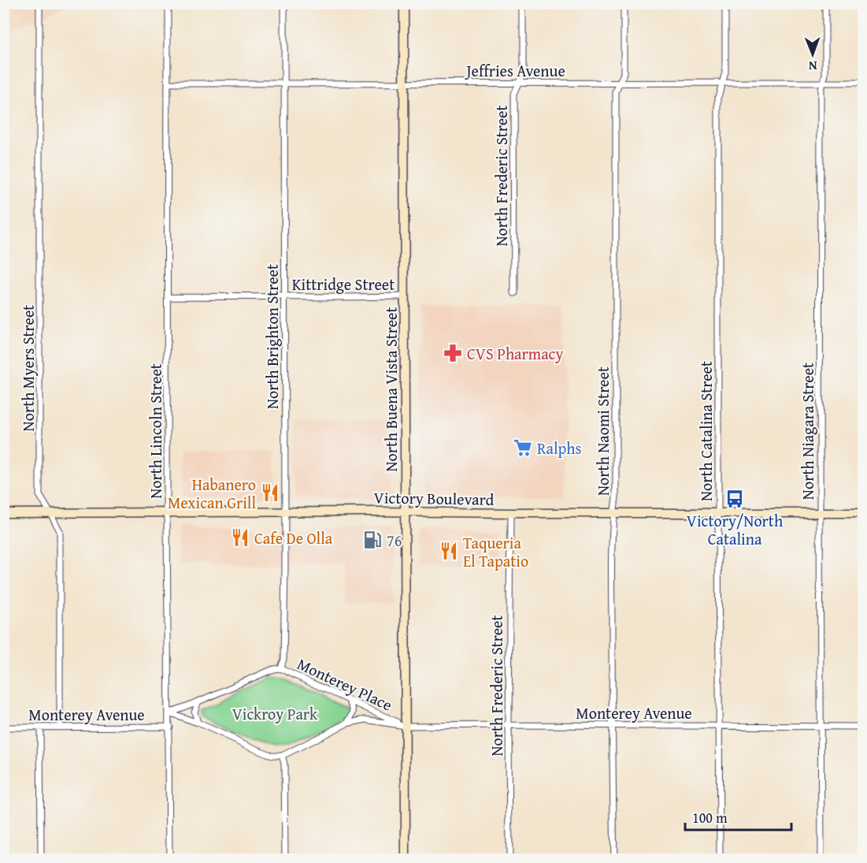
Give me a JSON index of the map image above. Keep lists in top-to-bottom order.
{
  "streets": {
    "main road": ["North Buena Vista Street", "Victory Boulevard"],
    "street": [
      "Jeffries Avenue",
      "North Frederic Street",
      "Kittridge Street",
      "North Brighton Street",
      "North Myers Street",
      "North Lincoln Street",
      "North Naomi Street",
      "North Catalina Street",
      "North Niagara Street",
      "Monterey Place",
      "Monterey Avenue"
    ]
  },
  "crossings": [
    ["Jeffries Avenue", "North Frederic Street"],
    ["Jeffries Avenue", "North Brighton Street"],
    ["Jeffries Avenue", "North Buena Vista Street"],
    ["Jeffries Avenue", "North Lincoln Street"],
    ["Jeffries Avenue", "North Naomi Street"],
    ["Jeffries Avenue", "North Catalina Street"],
    ["Jeffries Avenue", "North Niagara Street"],
    ["North Frederic Street", "Victory Boulevard"],
    ["North Frederic Street", "Monterey Avenue"],
    ["Kittridge Street", "North Brighton Street"],
    ["Kittridge Street", "North Buena Vista Street"],
    ["Kittridge Street", "North Lincoln Street"],
    ["North Brighton Street", "Victory Boulevard"],
    ["North Brighton Street", "Monterey Place"],
    ["North Myers Street", "Victory Boulevard"],
    ["North Myers Street", "Monterey Avenue"],
    ["North Buena Vista Street", "Victory Boulevard"],
    ["North Buena Vista Street", "Monterey Place"],
    ["North Buena Vista Street", "Monterey Avenue"],
    ["North Lincoln Street", "Victory Boulevard"],
    ["North Lincoln Street", "Monterey Place"],
    ["North Lincoln Street", "Monterey Avenue"],
    ["North Naomi Street", "Victory Boulevard"],
    ["North Naomi Street", "Monterey Avenue"],
    ["North Catalina Street", "Victory Boulevard"],
    ["North Catalina Street", "Monterey Avenue"],
    ["North Niagara Street", "Victory Boulevard"],
    ["North Niagara Street", "Monterey Avenue"],
    ["Monterey Place", "Monterey Avenue"]
  ],
  "parks": ["Vickroy Park"],
  "places": {
    "pharmacy": ["CVS Pharmacy"],
    "supermarket": ["Ralphs"],
    "restaurant": ["Habanero Mexican Grill", "Cafe De Olla", "Taqueria El Tapatio"],
    "bus stop": ["Victory/North Catalina"],
    "fuel station": ["76"]
  },
  "scale_bar": "100 m",
  "north": "bottom"
}
